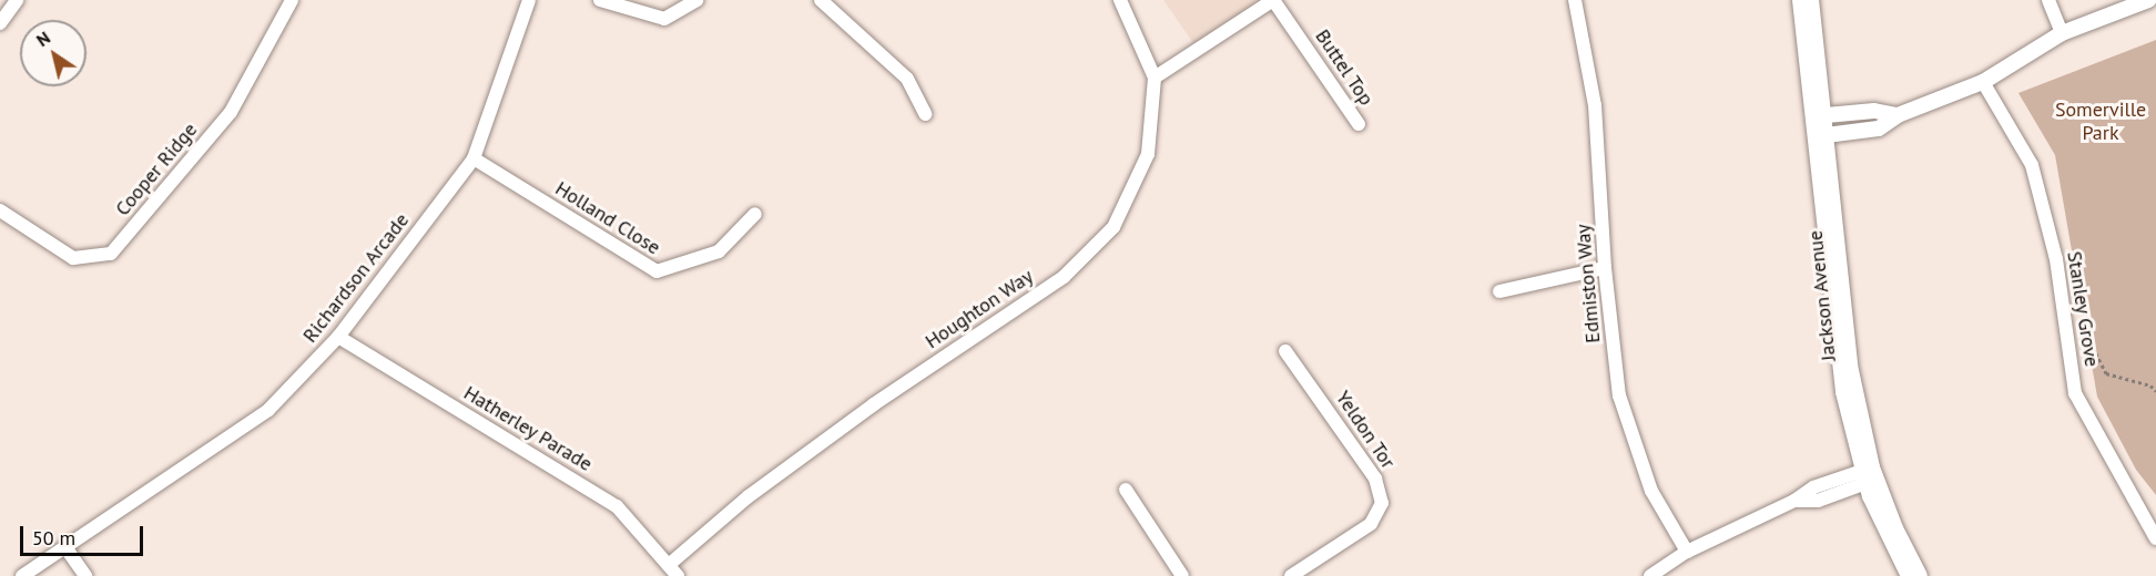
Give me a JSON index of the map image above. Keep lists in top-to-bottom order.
{
  "streets": {
    "street": [
      "Buttel Top",
      "Cooper Ridge",
      "Holland Close",
      "Richardson Arcade",
      "Edmiston Way",
      "Jackson Avenue",
      "Houghton Way",
      "Stanley Grove",
      "Hatherley Parade",
      "Yeldon Tor"
    ]
  },
  "crossings": [
    ["Holland Close", "Richardson Arcade"],
    ["Richardson Arcade", "Hatherley Parade"],
    ["Houghton Way", "Hatherley Parade"]
  ],
  "parks": ["Somerville Park"],
  "scale_bar": "50 m",
  "north": "top left"
}
